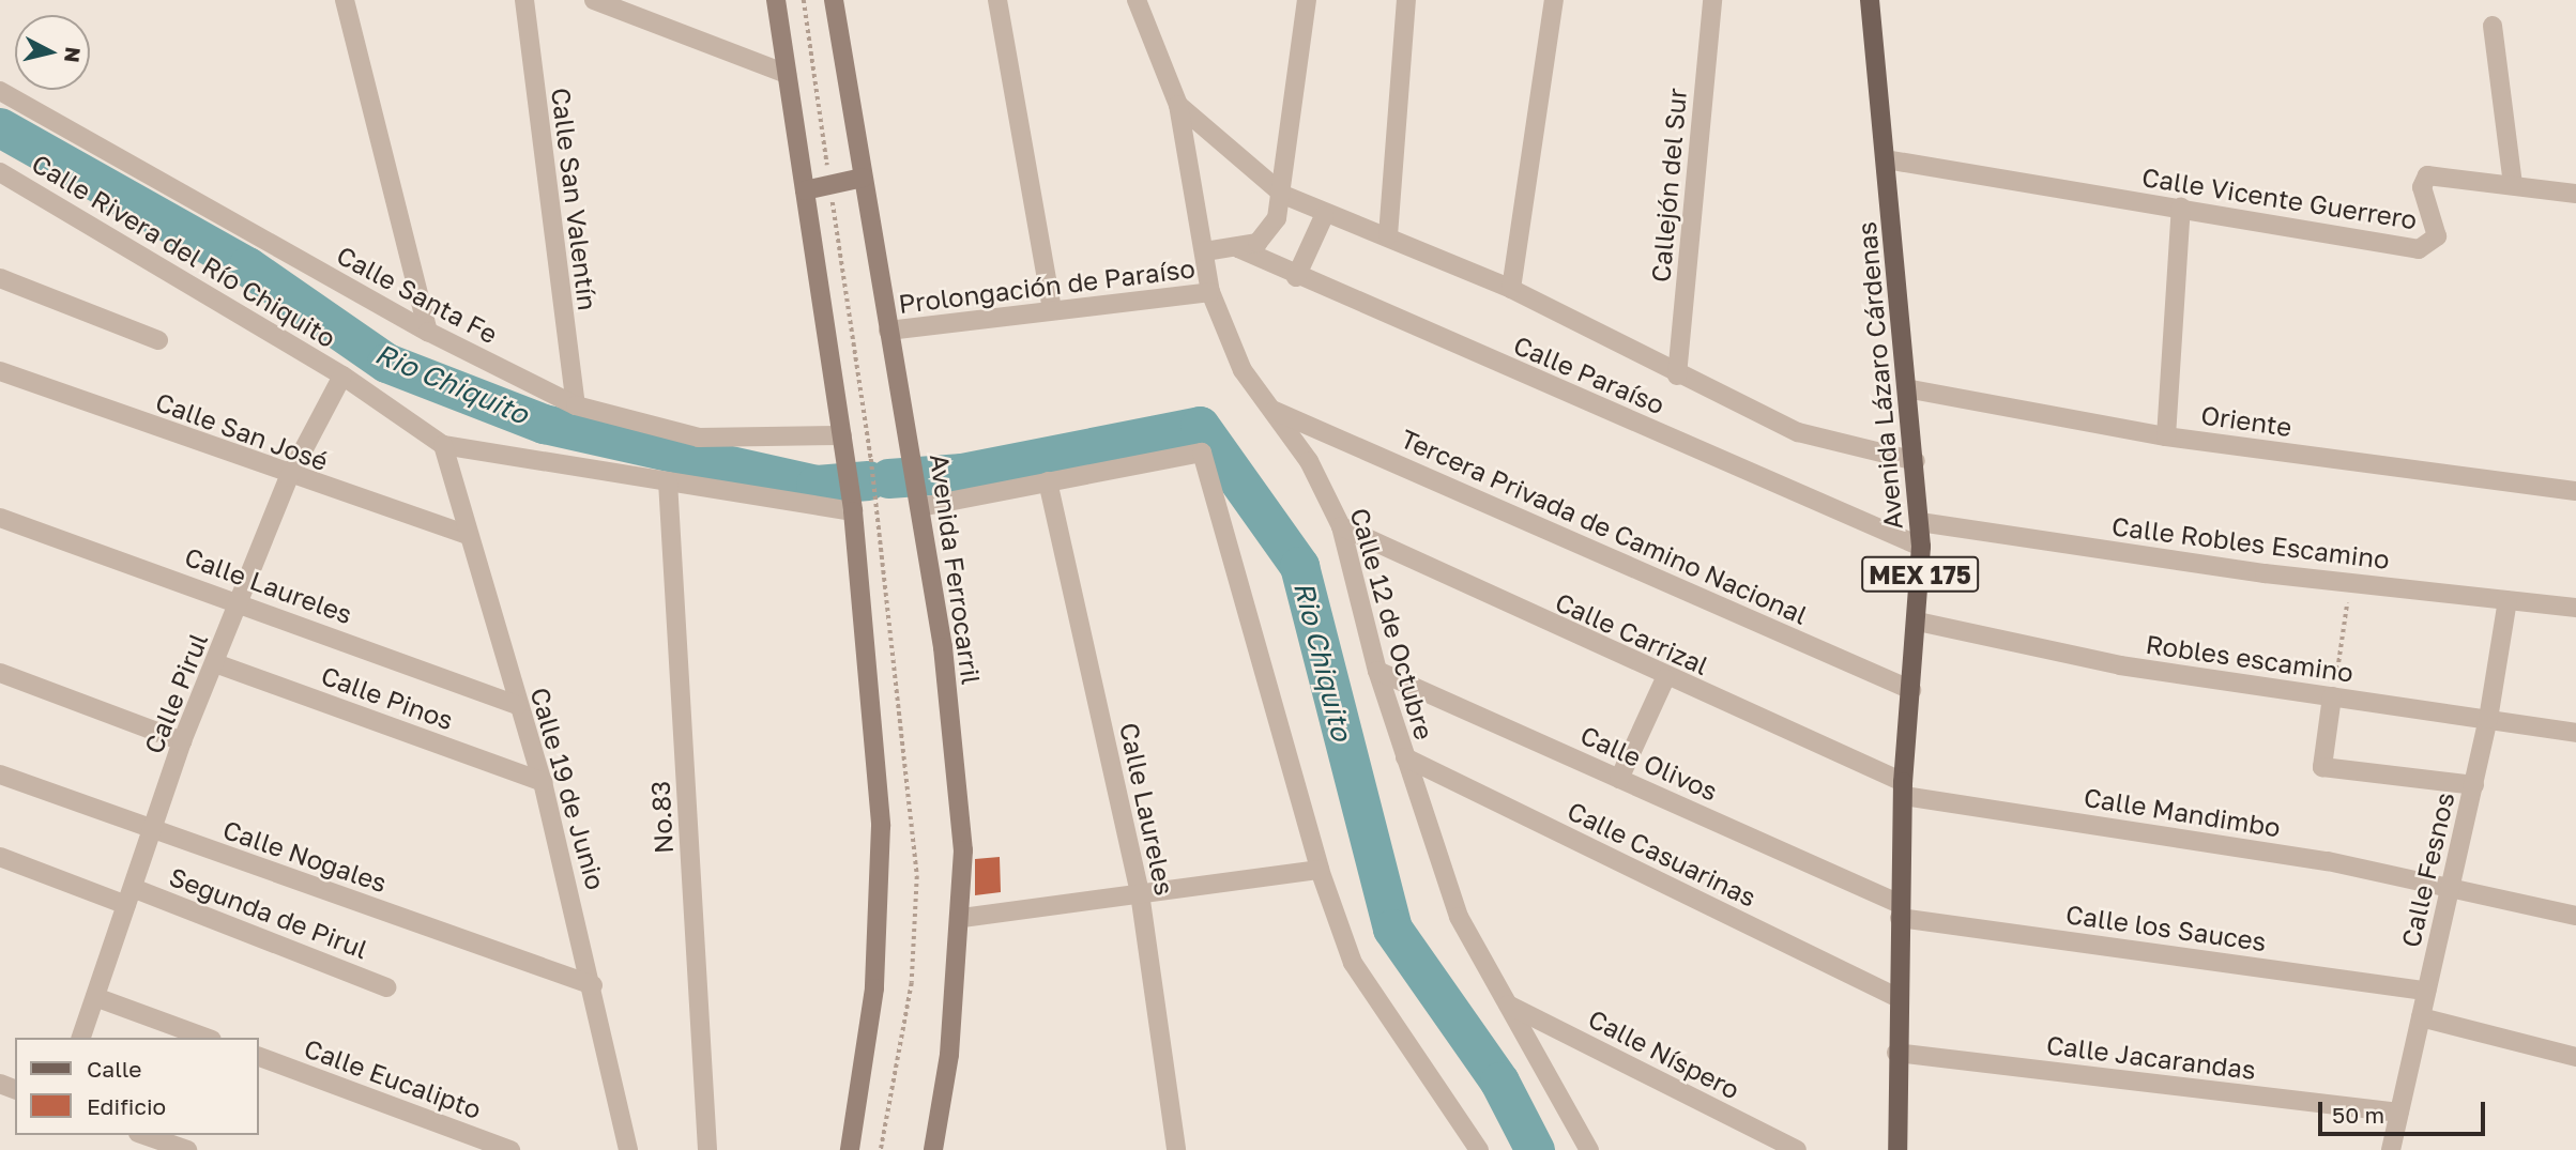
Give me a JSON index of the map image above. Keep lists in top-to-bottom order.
{
  "streets": {
    "main road": ["Avenida Lázaro Cárdenas", "Avenida Ferrocarril", "MEX 175"],
    "street": [
      "Callejón del Sur",
      "Calle Vicente Guerrero",
      "Calle San Valentín",
      "Calle Rivera del Río Chiquito",
      "Prolongación de Paraíso",
      "Calle Santa Fe",
      "Calle Paraíso",
      "Oriente",
      "Calle San José",
      "Tercera Privada de Camino Nacional",
      "Calle Robles Escamino",
      "Calle Laureles",
      "Calle 12 de Octubre",
      "Calle Carrizal",
      "Robles escamino",
      "Calle Pirul",
      "Calle Pinos",
      "Calle Olivos",
      "Calle 19 de Junio",
      "Calle Mandimbo",
      "No.83",
      "Calle Casuarinas",
      "Calle Nogales",
      "Calle Fesnos",
      "Segunda de Pirul",
      "Calle los Sauces",
      "Calle Níspero",
      "Calle Jacarandas",
      "Calle Eucalipto"
    ]
  },
  "crossings": [
    ["Callejón del Sur", "Calle 12 de Octubre"],
    ["Calle Vicente Guerrero", "Avenida Lázaro Cárdenas"],
    ["Calle San Valentín", "Calle Santa Fe"],
    ["Calle Rivera del Río Chiquito", "Calle Pirul"],
    ["Calle Rivera del Río Chiquito", "Calle 19 de Junio"],
    ["Calle Rivera del Río Chiquito", "No.83"],
    ["Prolongación de Paraíso", "Avenida Ferrocarril"],
    ["Prolongación de Paraíso", "Calle 12 de Octubre"],
    ["Calle Paraíso", "Avenida Lázaro Cárdenas"],
    ["Avenida Lázaro Cárdenas", "Oriente"],
    ["Avenida Lázaro Cárdenas", "Tercera Privada de Camino Nacional"],
    ["Avenida Lázaro Cárdenas", "Calle Robles Escamino"],
    ["Avenida Lázaro Cárdenas", "Calle 12 de Octubre"],
    ["Avenida Lázaro Cárdenas", "Calle Carrizal"],
    ["Avenida Lázaro Cárdenas", "Robles escamino"],
    ["Avenida Lázaro Cárdenas", "Calle Olivos"],
    ["Avenida Lázaro Cárdenas", "Calle Mandimbo"],
    ["Avenida Lázaro Cárdenas", "Calle Casuarinas"],
    ["Avenida Lázaro Cárdenas", "Calle los Sauces"],
    ["Avenida Lázaro Cárdenas", "Calle Jacarandas"],
    ["Calle San José", "Calle Pirul"],
    ["Calle San José", "Calle 19 de Junio"],
    ["Tercera Privada de Camino Nacional", "Calle 12 de Octubre"],
    ["Calle Robles Escamino", "Calle Fesnos"],
    ["Calle Laureles", "Calle Pirul"],
    ["Calle Laureles", "Calle 19 de Junio"],
    ["Calle 12 de Octubre", "Calle Carrizal"],
    ["Calle 12 de Octubre", "Calle Olivos"],
    ["Calle 12 de Octubre", "Calle Casuarinas"],
    ["Calle 12 de Octubre", "Calle Níspero"],
    ["Calle Carrizal", "Calle Mandimbo"],
    ["Robles escamino", "Calle Fesnos"],
    ["Calle Pirul", "Calle Pinos"],
    ["Calle Pirul", "Calle Nogales"],
    ["Calle Pirul", "Segunda de Pirul"],
    ["Calle Pinos", "Calle 19 de Junio"],
    ["Calle Olivos", "Calle los Sauces"],
    ["Calle 19 de Junio", "Calle Nogales"],
    ["Calle Mandimbo", "Calle Fesnos"],
    ["Calle Fesnos", "Calle los Sauces"],
    ["Calle Fesnos", "Calle Jacarandas"]
  ],
  "water": ["Rio Chiquito"],
  "legend": ["Calle", "Edificio"],
  "scale_bar": "50 m",
  "north": "right"
}
